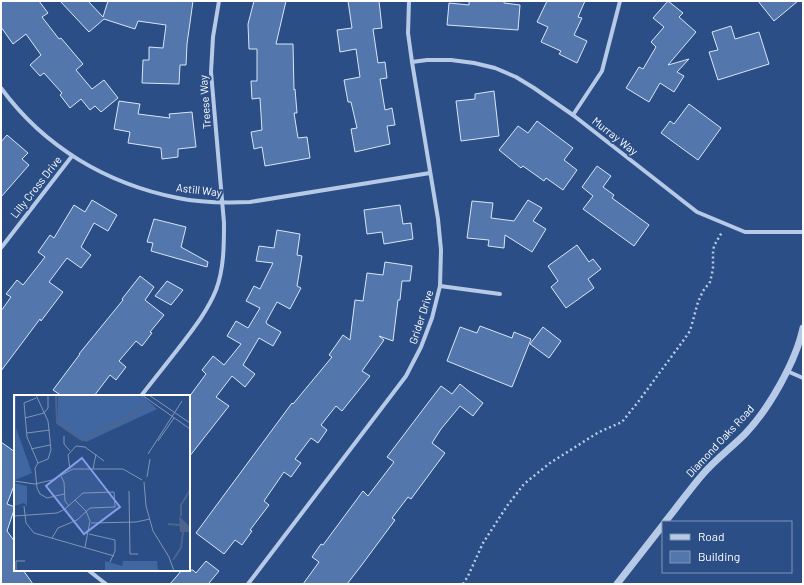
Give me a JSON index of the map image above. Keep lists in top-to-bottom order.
{
  "streets": {
    "street": [
      "Treese Way",
      "Murray Way",
      "Lilly Cross Drive",
      "Astill Way",
      "Grider Drive",
      "Diamond Oaks Road"
    ]
  },
  "crossings": [
    ["Treese Way", "Astill Way"],
    ["Murray Way", "Grider Drive"],
    ["Lilly Cross Drive", "Astill Way"],
    ["Astill Way", "Grider Drive"]
  ],
  "legend": ["Road", "Building"]
}
